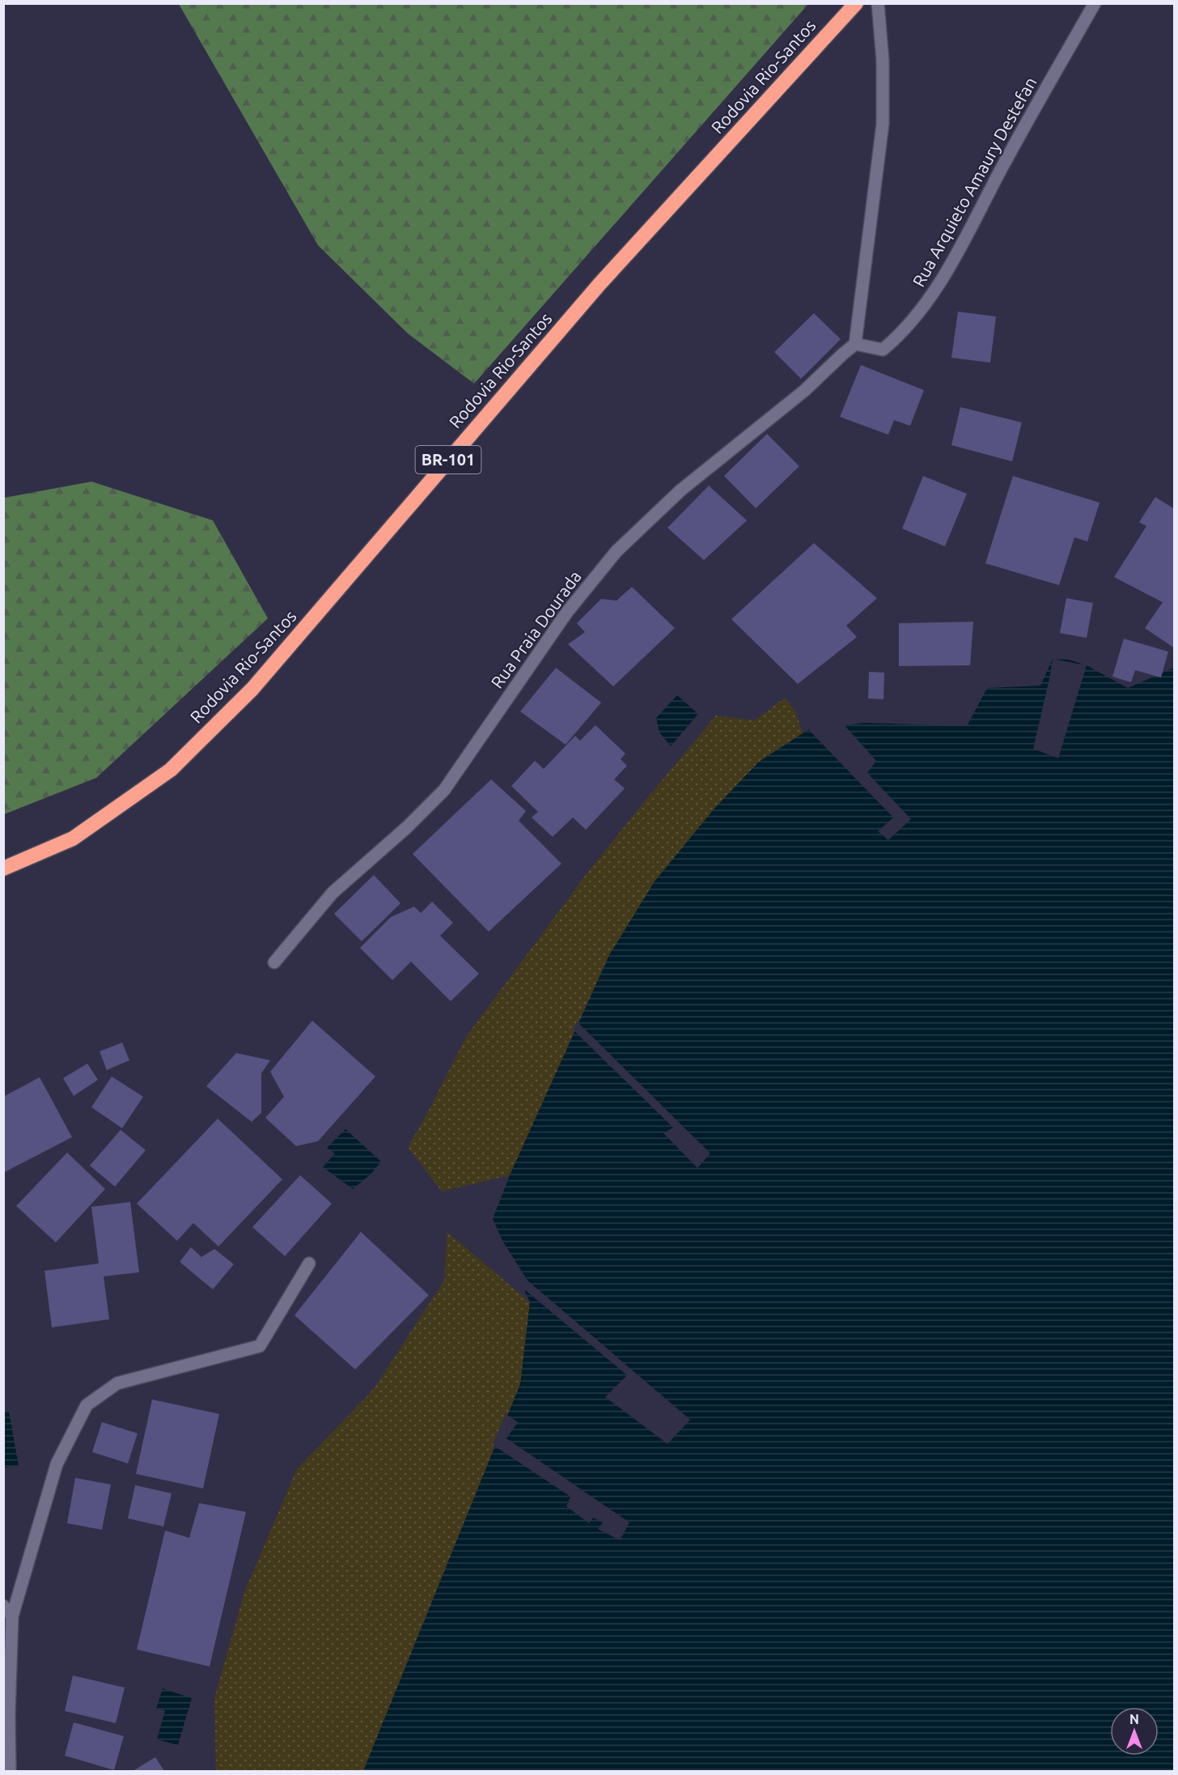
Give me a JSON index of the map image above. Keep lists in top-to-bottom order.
{
  "streets": {
    "highway": ["Rodovia Rio-Santos", "BR-101"],
    "street": ["Rua Arquieto Amaury Destefan", "Rua Praia Dourada"]
  },
  "crossings": [
    ["Rua Arquieto Amaury Destefan", "Rua Praia Dourada"]
  ],
  "north": "top"
}
